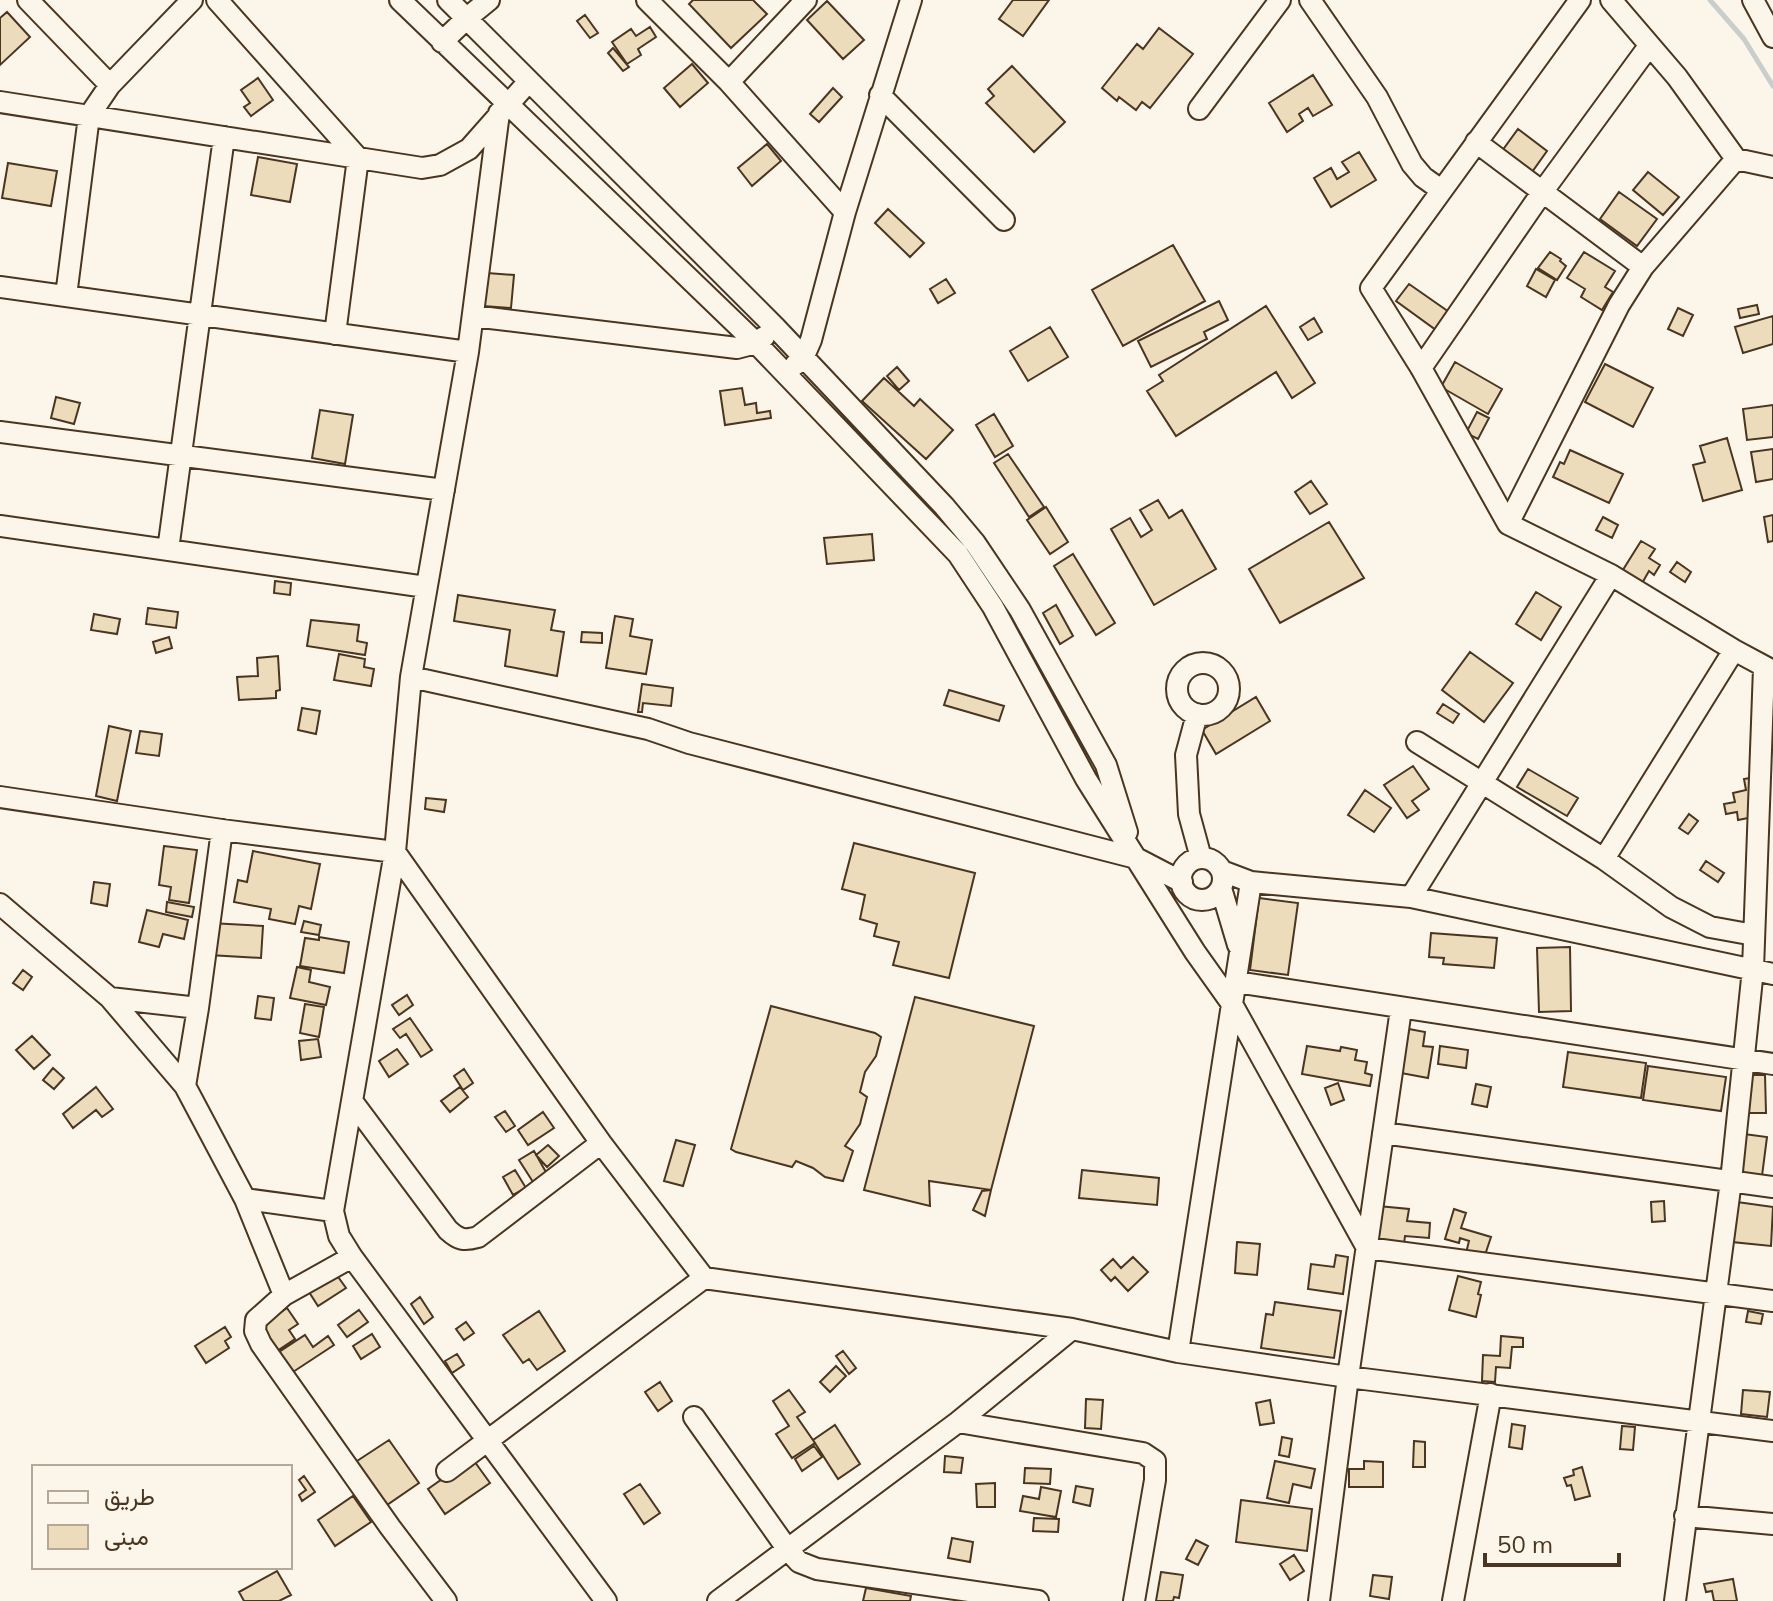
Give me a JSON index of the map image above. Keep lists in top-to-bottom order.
{
  "legend": ["طريق", "مبنى"],
  "scale_bar": "50 m"
}
